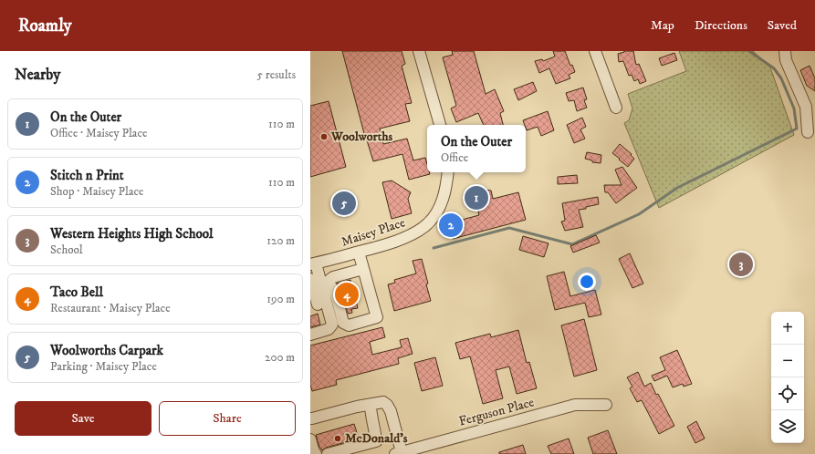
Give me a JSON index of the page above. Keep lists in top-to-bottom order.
{
  "streets": {
    "street": ["Maisey Place", "Ferguson Place"]
  },
  "places": ["Woolworths", "McDonald's"],
  "page": {
    "header": "Roamly",
    "nav": ["Map", "Directions", "Saved"],
    "heading": ["Nearby", "5 results"],
    "list": [
      {
        "mark": "1",
        "name": "On the Outer",
        "note": "Office · Maisey Place",
        "value": "110 m"
      },
      {
        "mark": "2",
        "name": "Stitch n Print",
        "note": "Shop · Maisey Place",
        "value": "110 m"
      },
      {
        "mark": "3",
        "name": "Western Heights High School",
        "note": "School",
        "value": "120 m"
      },
      {
        "mark": "4",
        "name": "Taco Bell",
        "note": "Restaurant · Maisey Place",
        "value": "190 m"
      },
      {
        "mark": "5",
        "name": "Woolworths Carpark",
        "note": "Parking · Maisey Place",
        "value": "200 m"
      }
    ],
    "popup": ["On the Outer", "Office"],
    "pins": [
      "1",
      "5",
      "2",
      "3",
      "4"
    ],
    "map_buttons": ["+", "−"],
    "buttons": ["Save", "Share"]
  }
}
